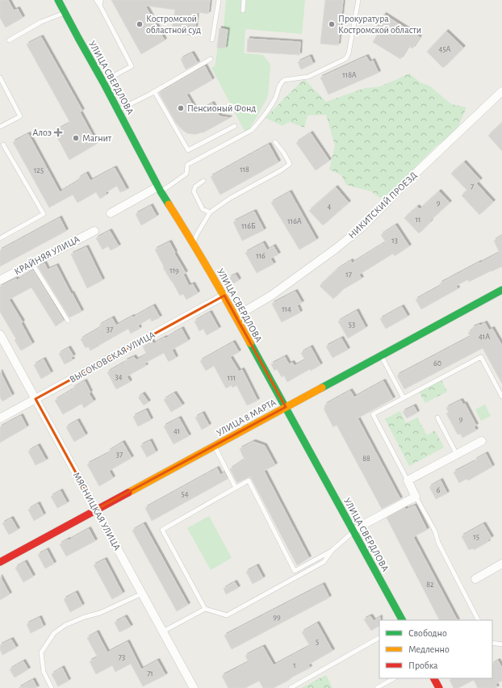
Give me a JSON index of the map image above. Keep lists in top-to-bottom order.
{
  "streets": {
    "street": [
      "УЛИЦА СВЕРДЛОВА",
      "НИКИТСКИЙ ПРОЕЗД",
      "КРАЙНЯЯ УЛИЦА",
      "ВЫСОКОВСКАЯ УЛИЦА",
      "УЛИЦА 8 МАРТА",
      "МЯСНИЦКАЯ УЛИЦА"
    ]
  },
  "crossings": [
    ["УЛИЦА СВЕРДЛОВА", "НИКИТСКИЙ ПРОЕЗД"],
    ["УЛИЦА СВЕРДЛОВА", "ВЫСОКОВСКАЯ УЛИЦА"],
    ["УЛИЦА СВЕРДЛОВА", "УЛИЦА 8 МАРТА"],
    ["ВЫСОКОВСКАЯ УЛИЦА", "МЯСНИЦКАЯ УЛИЦА"],
    ["УЛИЦА 8 МАРТА", "МЯСНИЦКАЯ УЛИЦА"]
  ],
  "places": {
    "other": [
      "Костромской областной суд",
      "Прокуратура Костромской области",
      "Пенсионый Фонд",
      "Магнит"
    ],
    "health": ["Алоэ"]
  },
  "house_numbers": [
    "45А",
    "118А",
    "118",
    "125",
    "7",
    "9",
    "4",
    "11",
    "116А",
    "116Б",
    "13",
    "116",
    "119",
    "17",
    "114",
    "53",
    "37",
    "41А",
    "60",
    "34",
    "111",
    "9",
    "41",
    "37",
    "88",
    "6",
    "54",
    "15",
    "82",
    "99",
    "5",
    "73",
    "1",
    "71"
  ],
  "legend": ["Свободно", "Медленно", "Пробка"]
}
